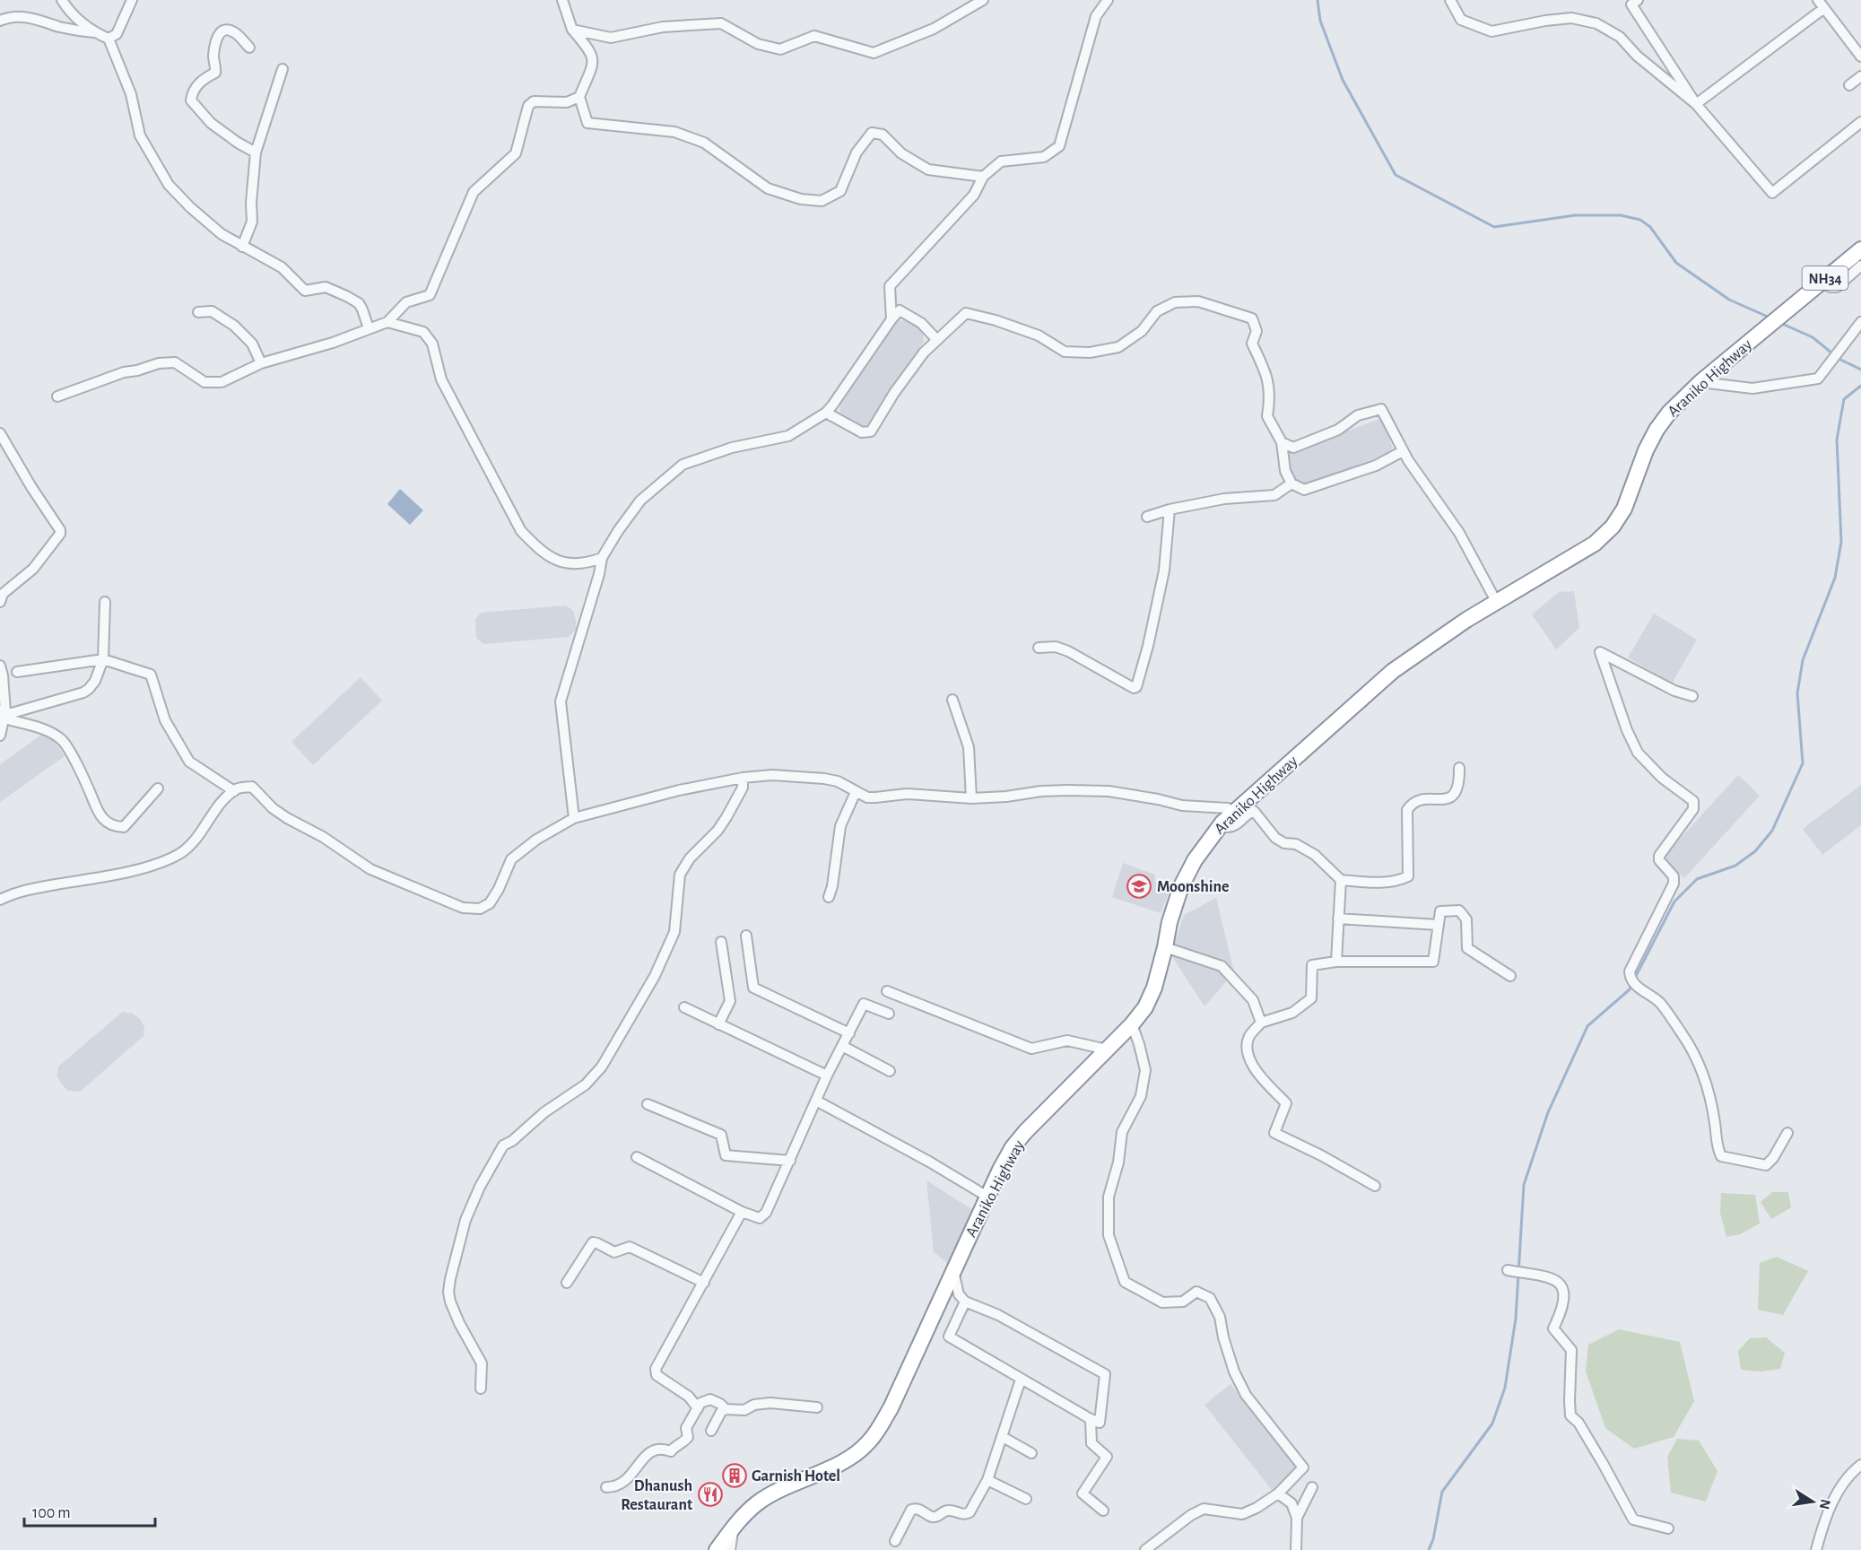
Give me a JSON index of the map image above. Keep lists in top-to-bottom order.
{
  "streets": {
    "highway": ["NH34", "Araniko Highway"]
  },
  "places": {
    "school or university": ["Moonshine"],
    "building": ["Garnish Hotel"],
    "restaurant": ["Dhanush Restaurant"]
  },
  "scale_bar": "100 m",
  "north": "right"
}
